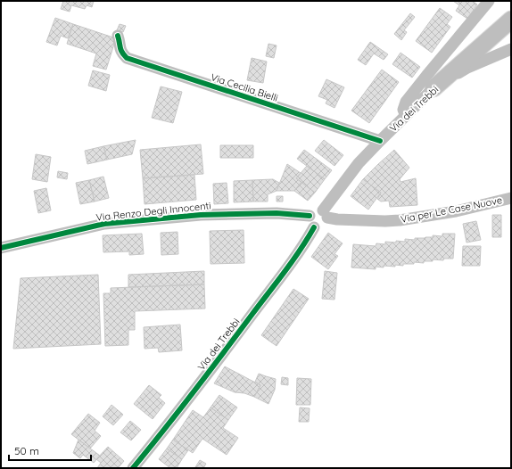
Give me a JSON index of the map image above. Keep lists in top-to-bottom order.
{
  "streets": {
    "street": [
      "Via Cecilia Bielli",
      "Via dei Trebbi",
      "Via per Le Case Nuove",
      "Via Renzo Degli Innocenti"
    ]
  },
  "crossings": [
    ["Via Cecilia Bielli", "Via dei Trebbi"],
    ["Via dei Trebbi", "Via per Le Case Nuove"],
    ["Via dei Trebbi", "Via Renzo Degli Innocenti"],
    ["Via per Le Case Nuove", "Via Renzo Degli Innocenti"]
  ],
  "scale_bar": "50 m"
}
